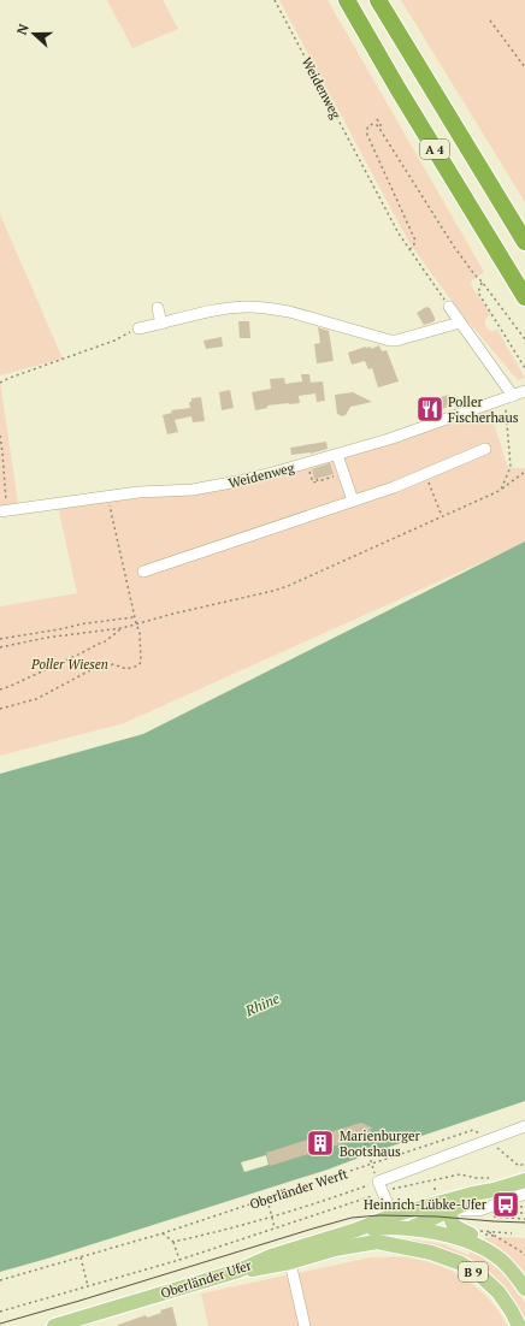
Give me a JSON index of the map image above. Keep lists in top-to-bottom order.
{
  "streets": {
    "highway": ["A 4"],
    "main road": ["B 9", "Oberländer Ufer"],
    "street": ["Weidenweg"],
    "path": ["Oberländer Werft"]
  },
  "crossings": [
    ["B 9", "Oberländer Ufer"]
  ],
  "water": ["Rhine"],
  "parks": ["Poller Wiesen"],
  "places": {
    "restaurant": ["Poller Fischerhaus"],
    "building": ["Marienburger Bootshaus"],
    "bus stop": ["Heinrich-Lübke-Ufer"]
  },
  "north": "left"
}
